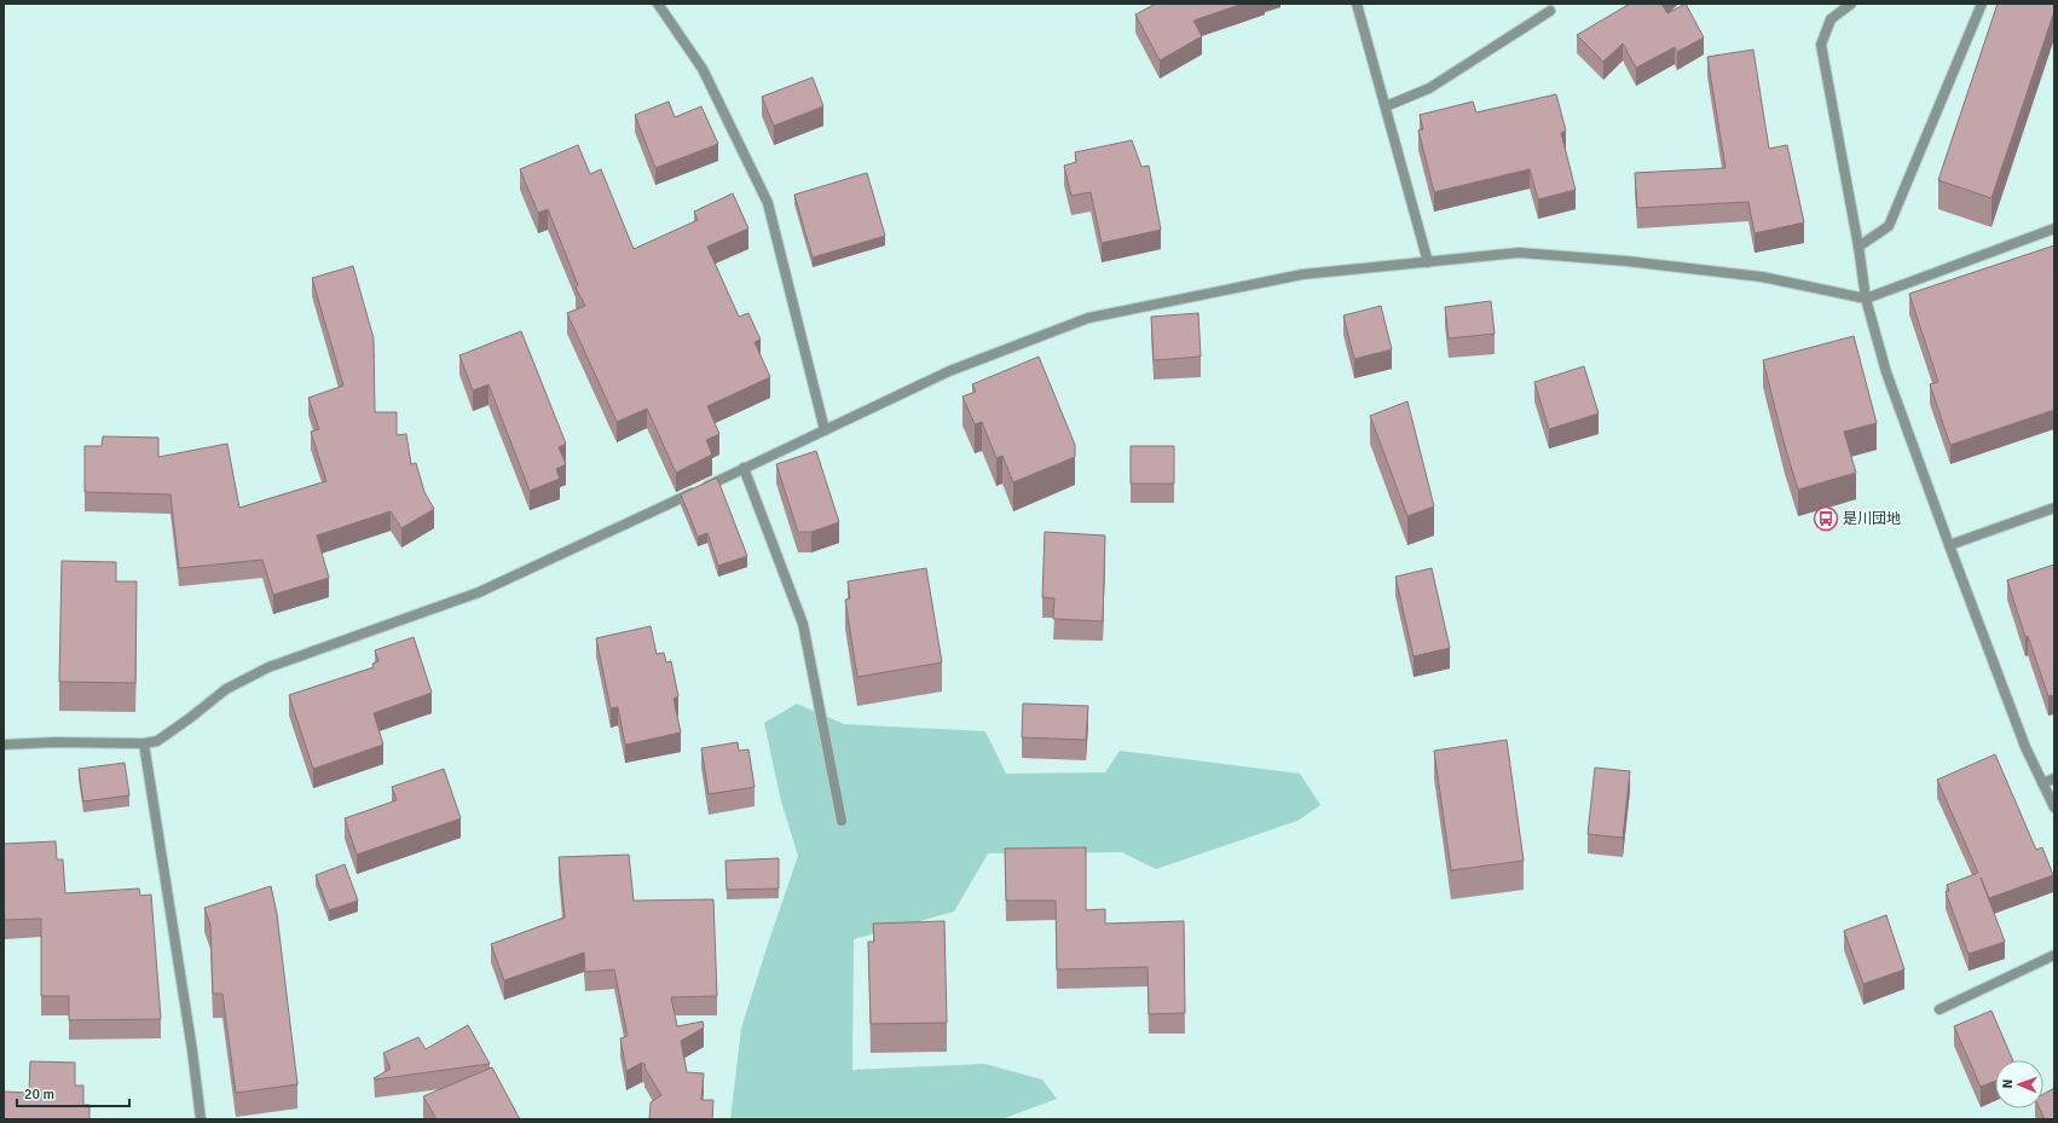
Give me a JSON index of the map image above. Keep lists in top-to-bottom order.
{
  "places": {
    "bus stop": ["是川団地"]
  },
  "scale_bar": "20 m",
  "north": "left"
}
